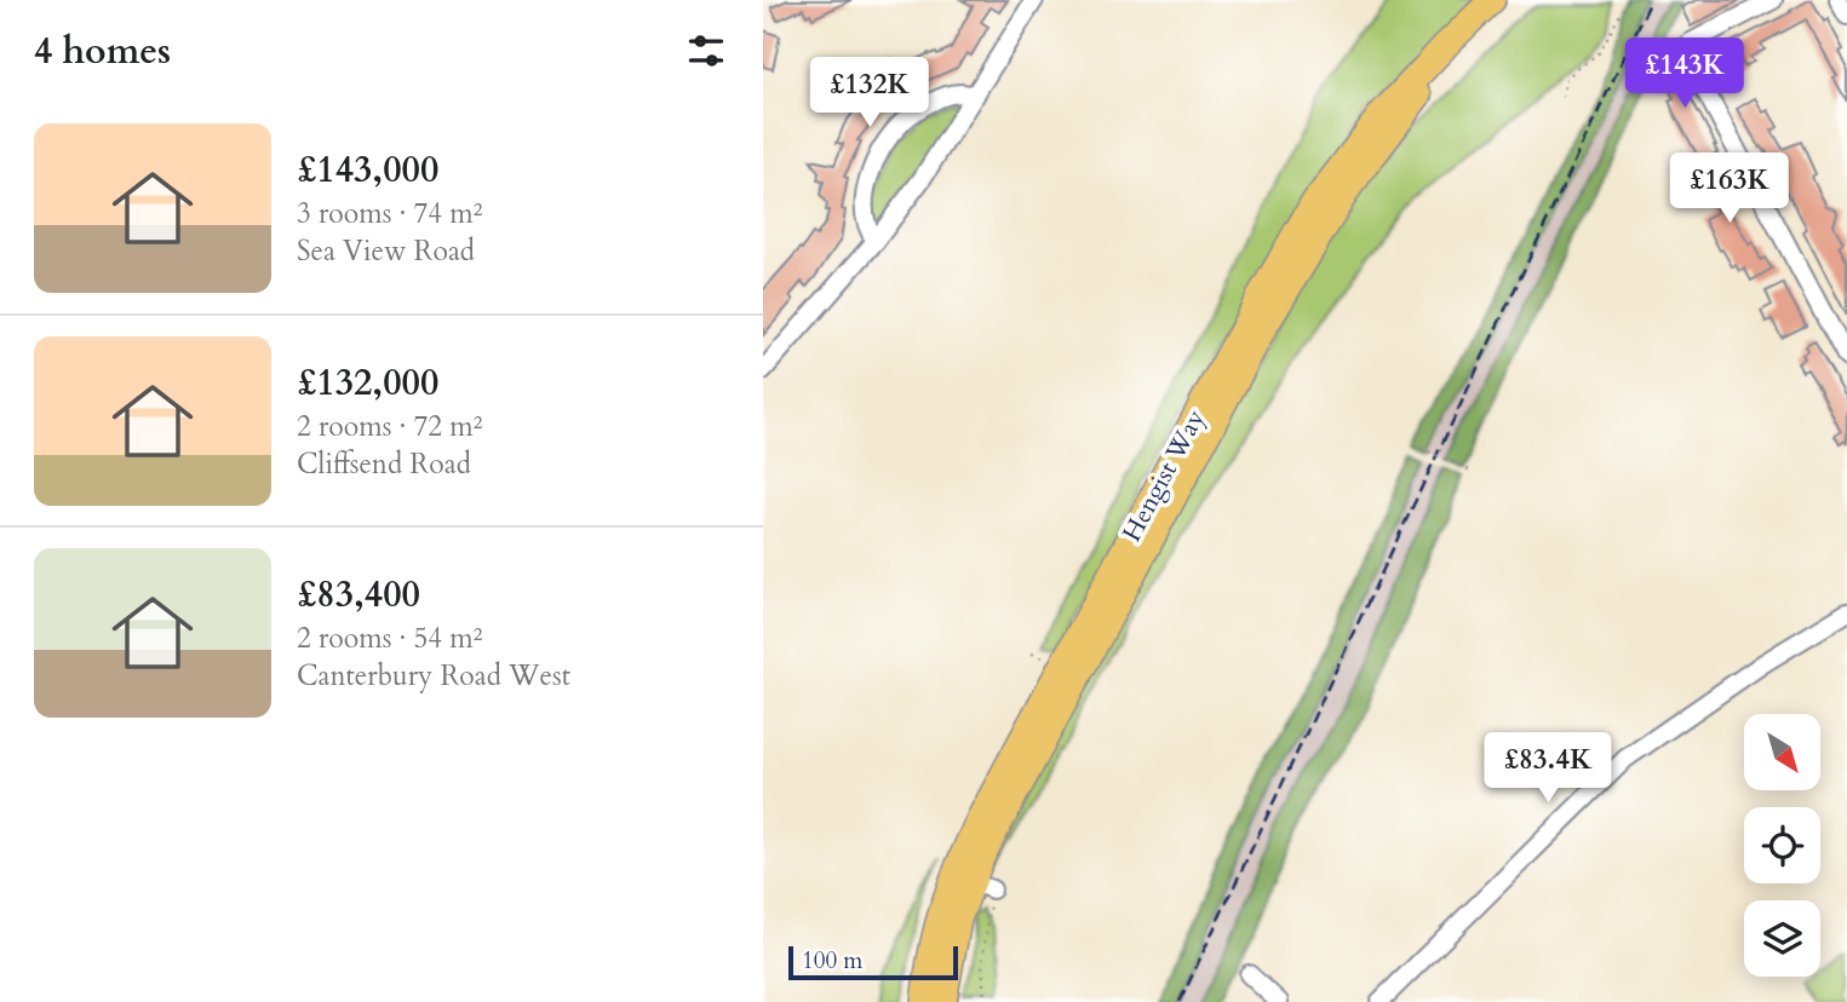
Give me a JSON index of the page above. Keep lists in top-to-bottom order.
{
  "streets": {
    "highway": ["Hengist Way"]
  },
  "scale_bar": "100 m",
  "north": "bottom right",
  "page": {
    "heading": "4 homes",
    "price": [
      "£143K",
      "£132K",
      "£163K",
      "£83.4K"
    ],
    "list": [
      {
        "name": "£143,000",
        "note": "3 rooms · 74 m² · Sea View Road"
      },
      {
        "name": "£132,000",
        "note": "2 rooms · 72 m² · Cliffsend Road"
      },
      {
        "name": "£83,400",
        "note": "2 rooms · 54 m² · Canterbury Road West"
      }
    ],
    "scale": "100 m"
  }
}
